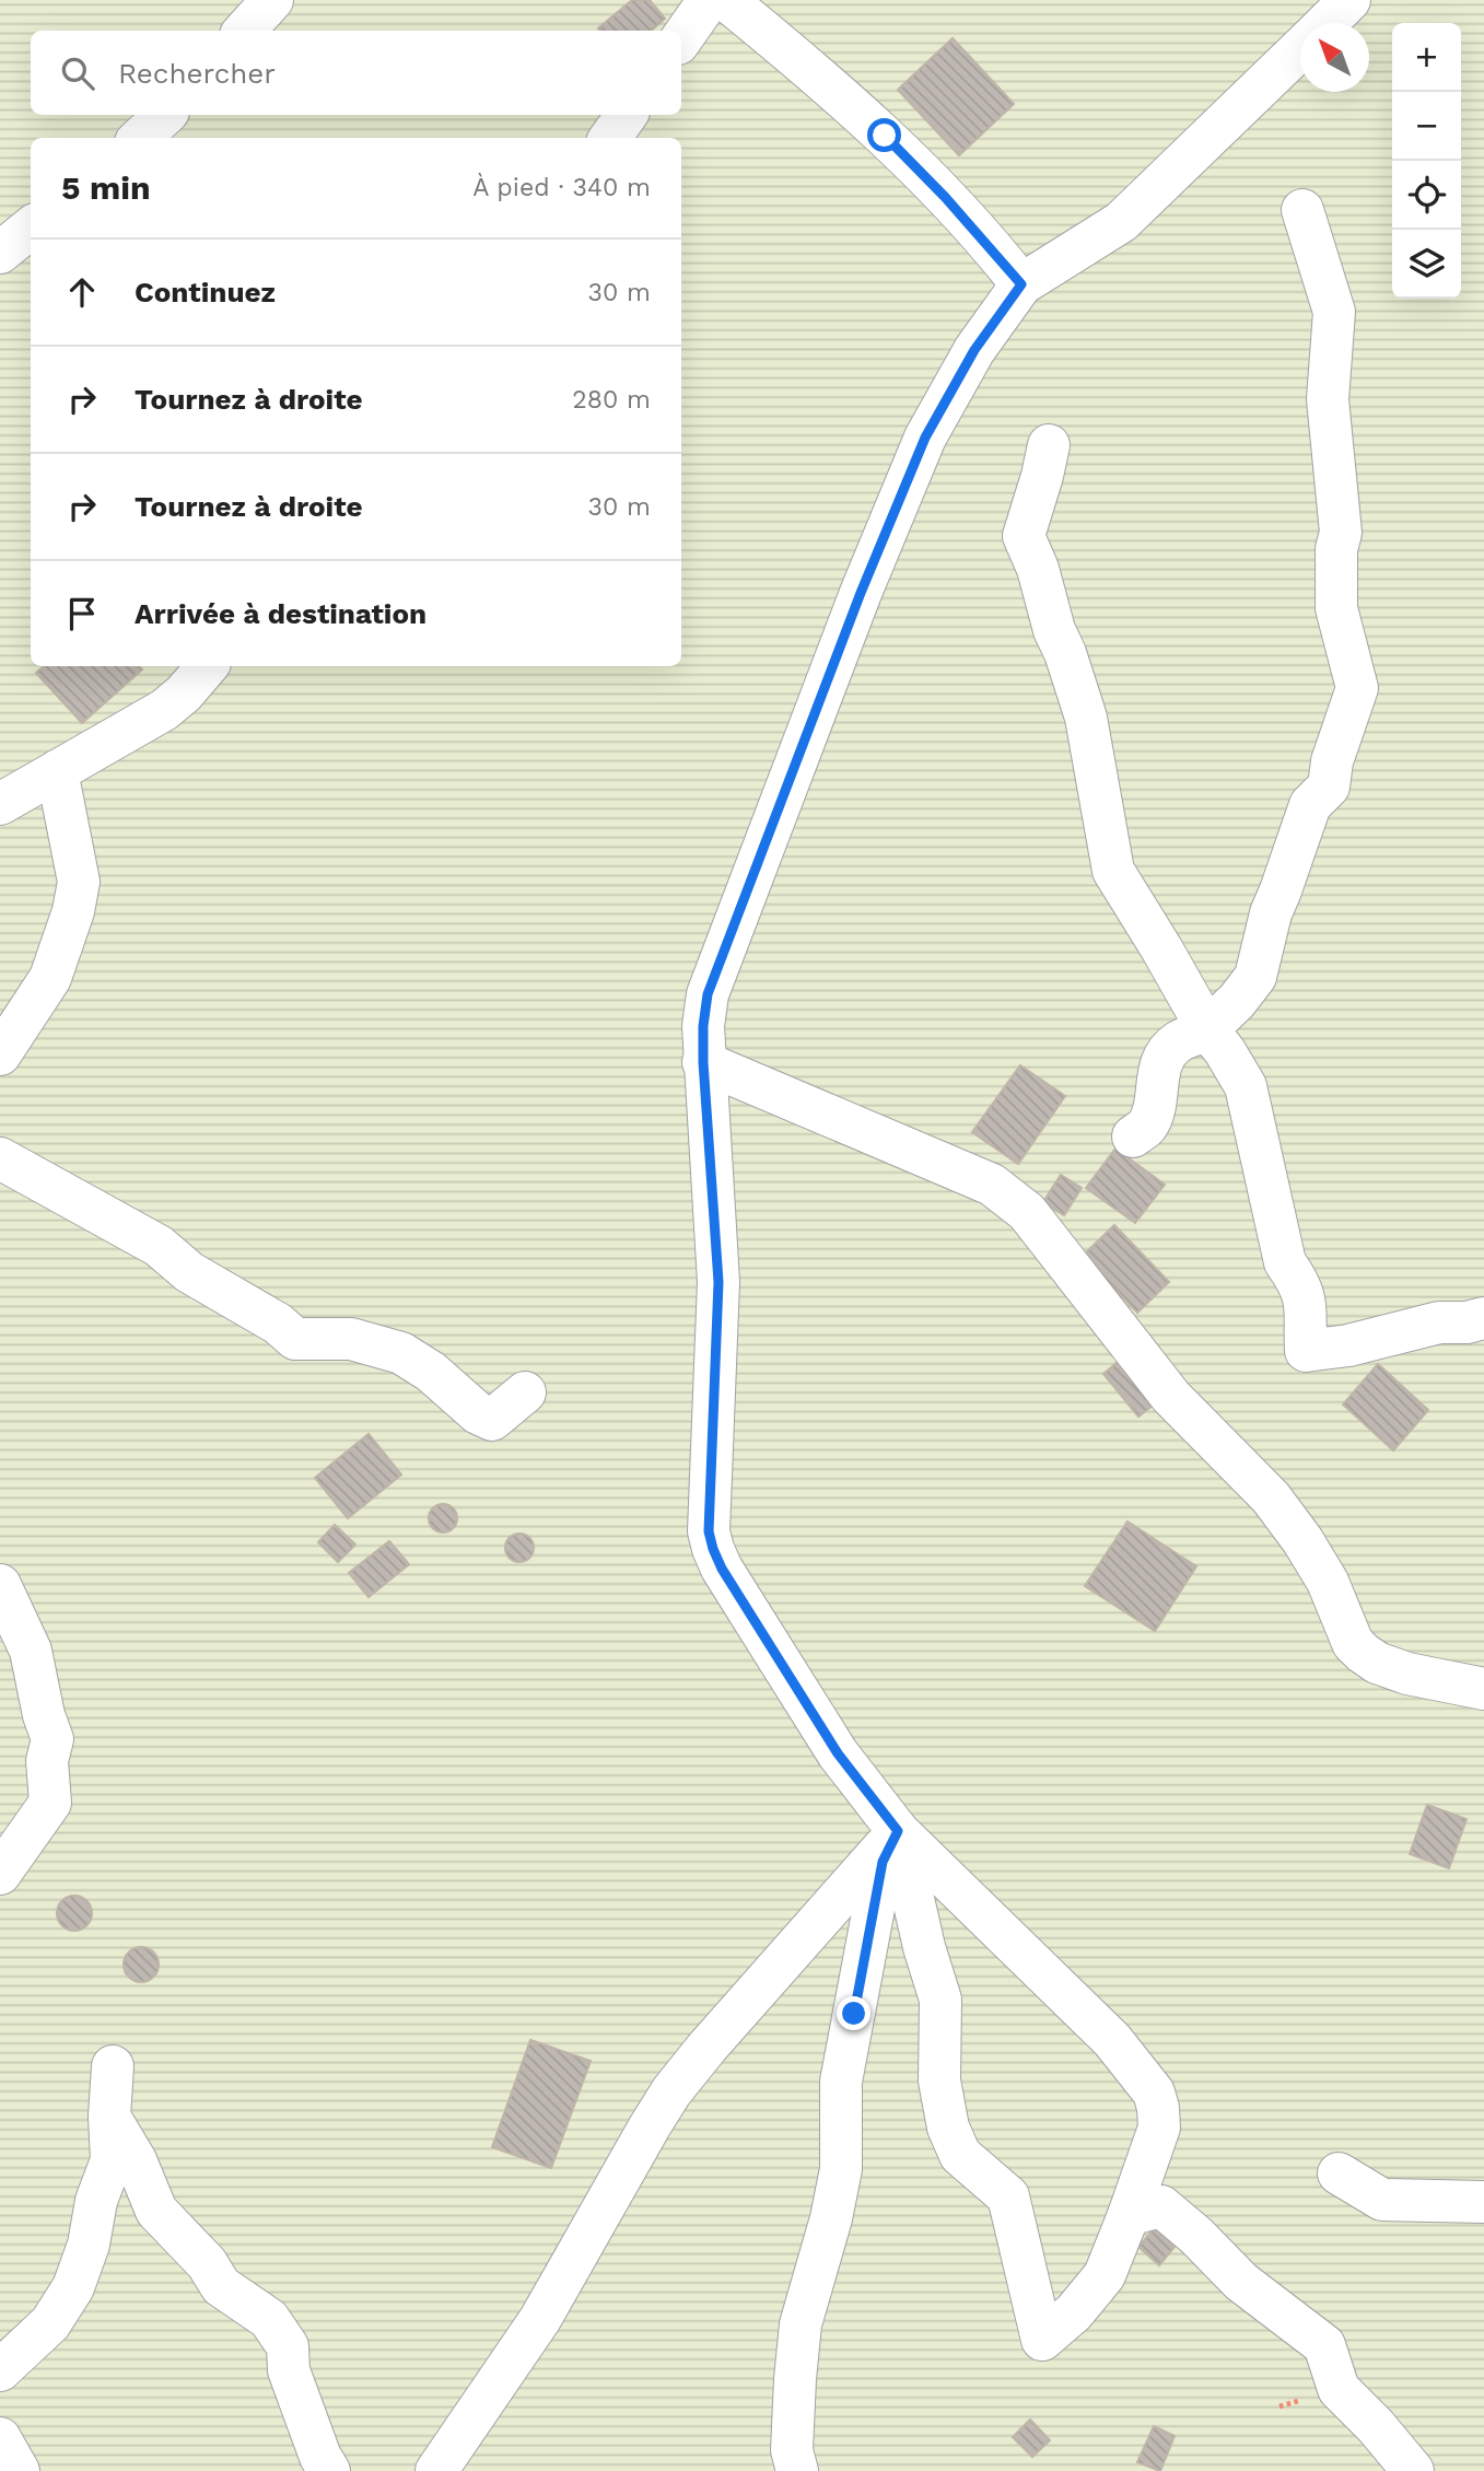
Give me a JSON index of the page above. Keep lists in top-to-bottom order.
{
  "north": "top left",
  "page": {
    "map_buttons": ["+", "−"],
    "search": "Rechercher",
    "heading": ["5 min", "À pied · 340 m"],
    "list": [
      ["Continuez", "30 m"],
      ["Tournez à droite", "280 m"],
      ["Tournez à droite", "30 m"],
      "Arrivée à destination"
    ]
  }
}
